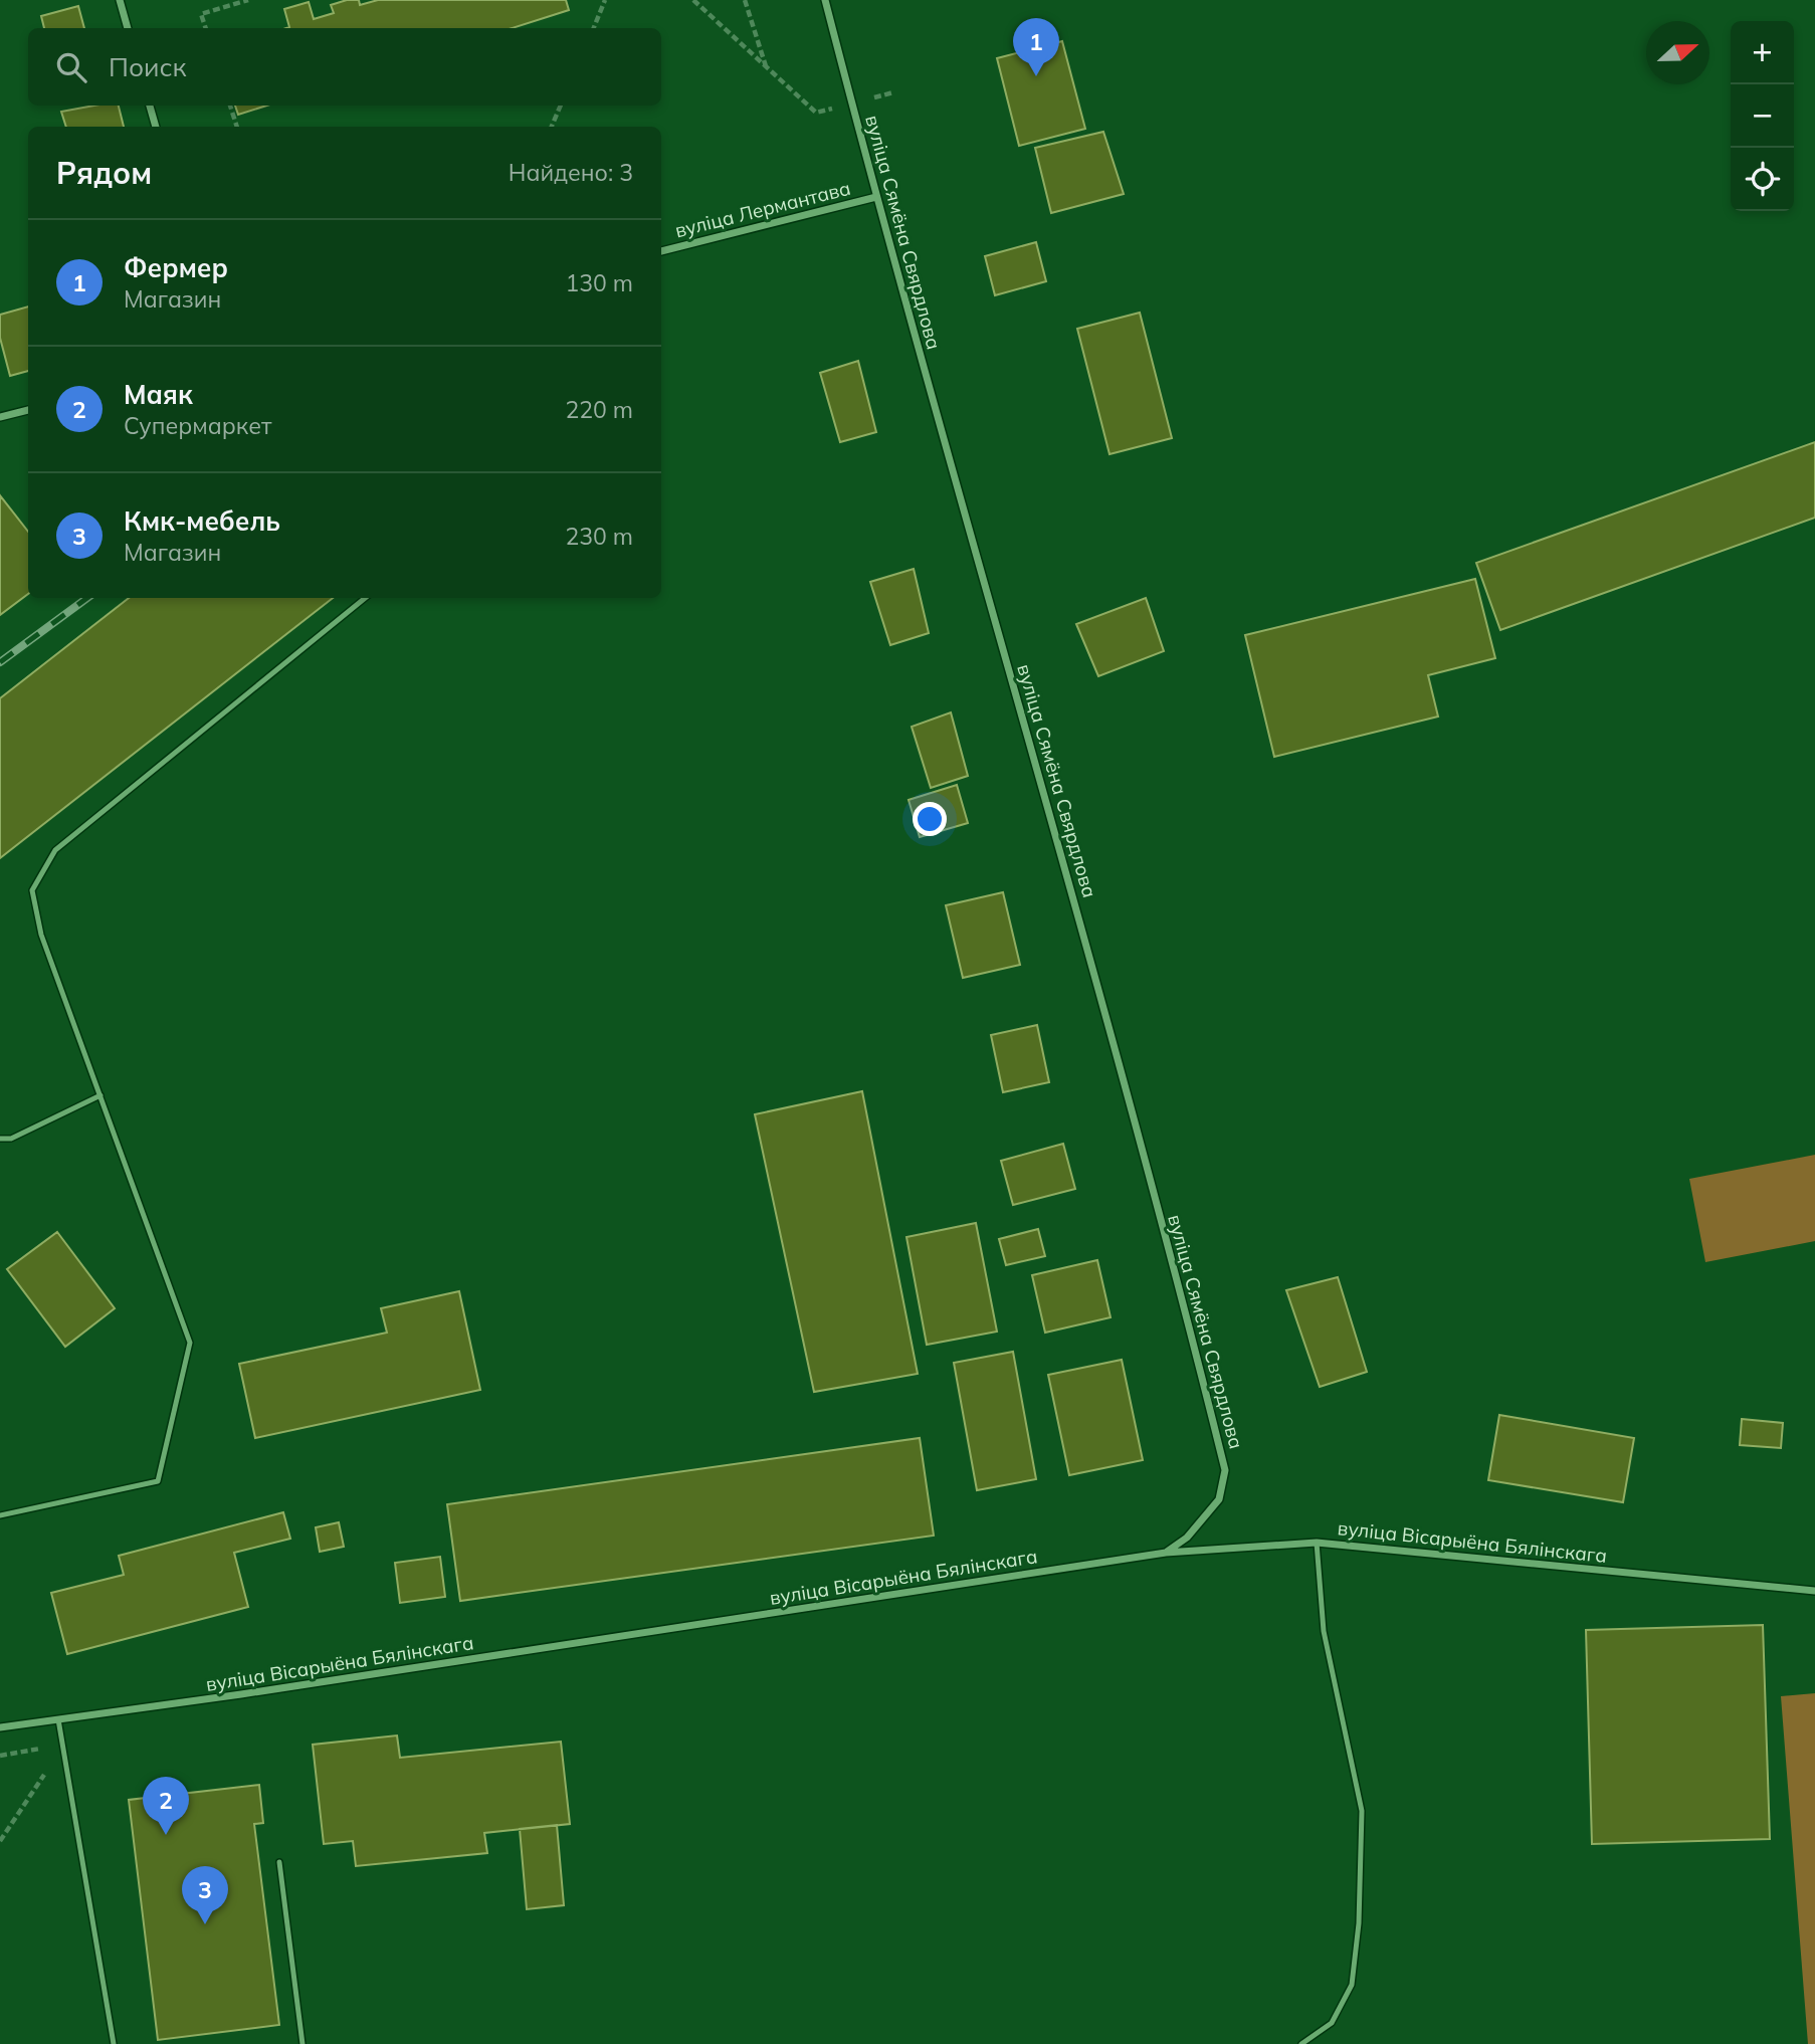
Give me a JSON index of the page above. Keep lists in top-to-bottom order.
{
  "streets": {
    "street": ["вуліца Лермантава", "вуліца Сямёна Свярдлова", "вуліца Вісарыёна Бялінскага"]
  },
  "crossings": [
    ["вуліца Лермантава", "вуліца Сямёна Свярдлова"],
    ["вуліца Сямёна Свярдлова", "вуліца Вісарыёна Бялінскага"]
  ],
  "north": "right",
  "page": {
    "pins": ["1", "2", "3"],
    "map_buttons": ["+", "−"],
    "search": "Поиск",
    "heading": ["Рядом", "Найдено: 3"],
    "list": [
      {
        "mark": "1",
        "name": "Фермер",
        "note": "Магазин",
        "value": "130 m"
      },
      {
        "mark": "2",
        "name": "Маяк",
        "note": "Супермаркет",
        "value": "220 m"
      },
      {
        "mark": "3",
        "name": "Кмк-мебель",
        "note": "Магазин",
        "value": "230 m"
      }
    ]
  }
}
